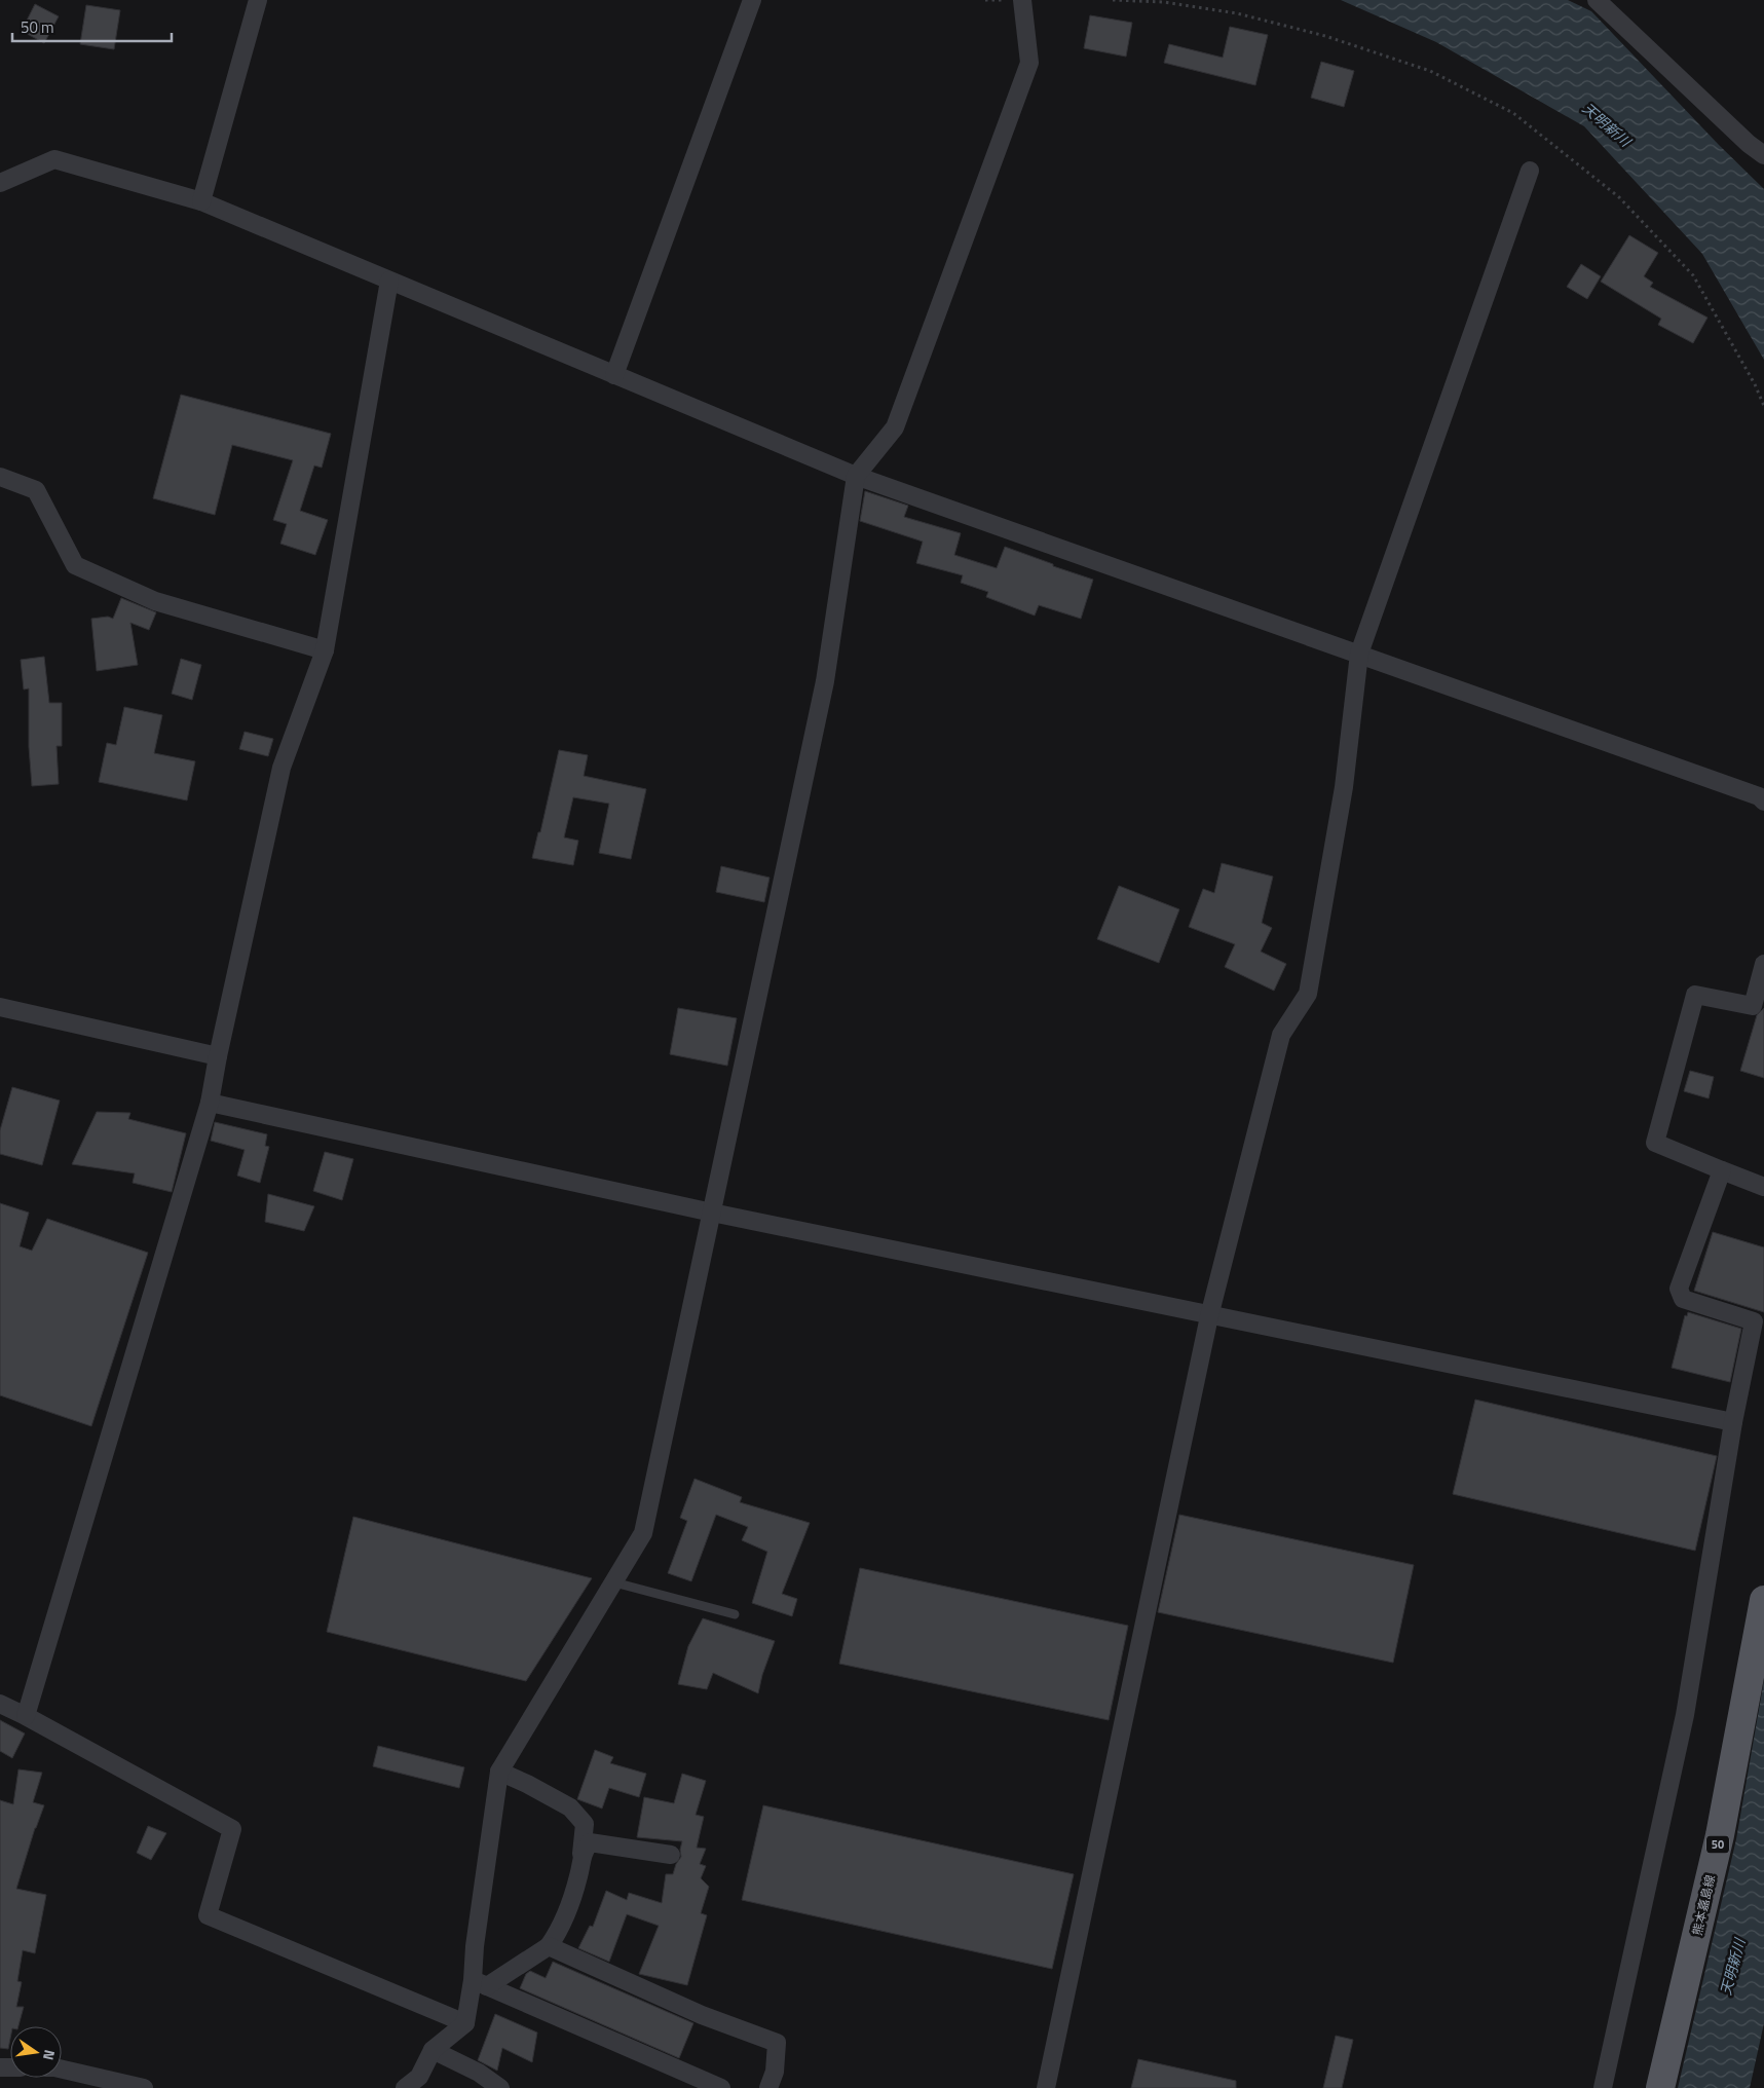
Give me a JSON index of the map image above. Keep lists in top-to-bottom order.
{
  "streets": {
    "main road": ["50", "熊本嘉島線"]
  },
  "water": ["天明新川"],
  "scale_bar": "50 m",
  "north": "right"
}
